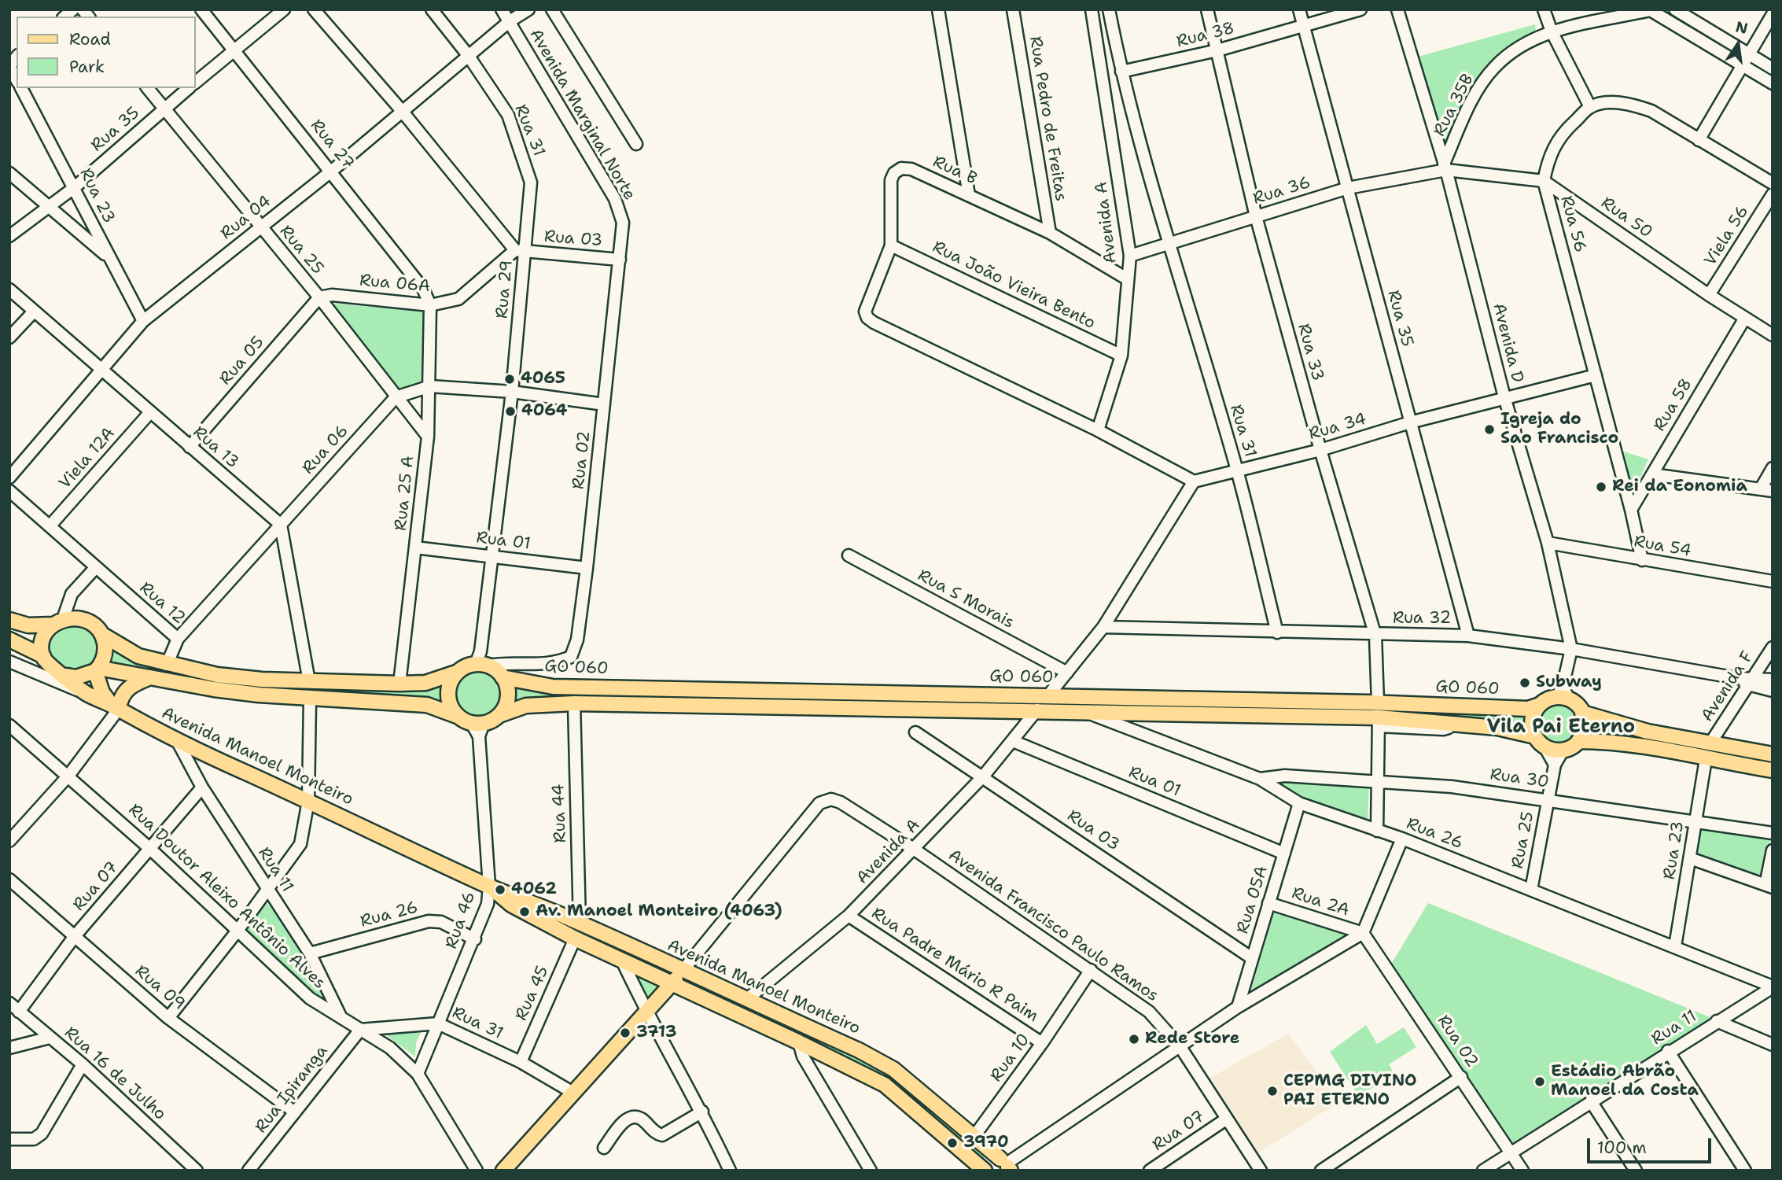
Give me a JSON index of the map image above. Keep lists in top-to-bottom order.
{
  "streets": {
    "main road": ["GO 060", "Avenida Manoel Monteiro"],
    "street": [
      "Rua 38",
      "Rua 35B",
      "Avenida Marginal Norte",
      "Rua Pedro de Freitas",
      "Rua 35",
      "Rua 31",
      "Rua 27",
      "Rua B",
      "Rua 36",
      "Rua 23",
      "Rua 04",
      "Rua 50",
      "Avenida A",
      "Rua 56",
      "Viela 56",
      "Rua 03",
      "Rua 25",
      "Rua 06A",
      "Rua João Vieira Bento",
      "Rua 29",
      "Avenida D",
      "Rua 33",
      "Rua 05",
      "Rua 58",
      "Rua 34",
      "Rua 13",
      "Rua 06",
      "Viela 12A",
      "Rua 02",
      "Rua 25 A",
      "Rua 01",
      "Rua 54",
      "Rua S Morais",
      "Rua 12",
      "Rua 32",
      "Avenida F",
      "Rua 30",
      "Rua 44",
      "Rua 26",
      "Rua 11",
      "Rua 07",
      "Rua Doutor Aleixo Antônio Alves",
      "Rua 05A",
      "Rua 2A",
      "Rua 46",
      "Avenida Francisco Paulo Ramos",
      "Rua Padre Mário R Paim",
      "Rua 09",
      "Rua 45",
      "Rua 10",
      "Rua 16 de Julho",
      "Rua Ipiranga"
    ]
  },
  "crossings": [
    ["Rua 38", "Rua 35"],
    ["Rua 38", "Rua 33"],
    ["Rua 35B", "Rua 36"],
    ["Rua 35B", "Rua 50"],
    ["Rua 35B", "Avenida D"],
    ["Avenida Marginal Norte", "Rua 04"],
    ["Avenida Marginal Norte", "Rua 03"],
    ["Avenida Marginal Norte", "Rua 02"],
    ["Rua Pedro de Freitas", "Rua B"],
    ["Rua 35", "Rua 36"],
    ["Rua 35", "Rua 23"],
    ["Rua 35", "Rua 25"],
    ["Rua 35", "Rua 34"],
    ["Rua 35", "Rua 32"],
    ["Rua 31", "Rua 36"],
    ["Rua 31", "Rua 04"],
    ["Rua 31", "Rua 03"],
    ["Rua 31", "Rua 06A"],
    ["Rua 31", "Rua 29"],
    ["Rua 31", "Rua 34"],
    ["Rua 31", "Rua 32"],
    ["Rua 31", "Rua Doutor Aleixo Antônio Alves"],
    ["Rua 31", "Rua 46"],
    ["Rua 31", "Rua 45"],
    ["Rua 31", "Rua Ipiranga"],
    ["Rua 27", "Rua 04"],
    ["Rua 27", "Rua 06A"],
    ["Rua 27", "Rua 25 A"],
    ["Rua B", "Avenida A"],
    ["Rua B", "Rua João Vieira Bento"],
    ["Rua 36", "Rua 50"],
    ["Rua 36", "Avenida A"],
    ["Rua 36", "Avenida D"],
    ["Rua 36", "Rua 33"],
    ["Rua 23", "Rua 04"],
    ["Rua 23", "Rua 30"],
    ["Rua 23", "Rua 26"],
    ["Rua 04", "Rua 25"],
    ["Rua 04", "Rua 29"],
    ["Rua 04", "Rua 13"],
    ["Rua 50", "Rua 56"],
    ["Rua 50", "Viela 56"],
    ["Rua 50", "Avenida D"],
    ["Rua 50", "Rua 58"],
    ["Avenida A", "Rua 03"],
    ["Avenida A", "Rua João Vieira Bento"],
    ["Avenida A", "Rua 01"],
    ["Avenida A", "GO 060"],
    ["Avenida A", "Avenida Manoel Monteiro"],
    ["Avenida A", "Avenida Francisco Paulo Ramos"],
    ["Avenida A", "Rua Padre Mário R Paim"],
    ["Rua 56", "Rua 58"],
    ["Rua 56", "Rua 34"],
    ["Rua 56", "Rua 54"],
    ["Rua 03", "Rua 06A"],
    ["Rua 03", "Rua 29"],
    ["Rua 03", "Rua 05A"],
    ["Rua 25", "Rua 06A"],
    ["Rua 25", "Avenida D"],
    ["Rua 25", "Rua 05"],
    ["Rua 25", "Rua 06"],
    ["Rua 25", "Rua 25 A"],
    ["Rua 25", "GO 060"],
    ["Rua 25", "Rua 30"],
    ["Rua 25", "Rua 26"],
    ["Rua 06A", "Rua 29"],
    ["Rua 06A", "Rua 05"],
    ["Rua 06A", "Rua 25 A"],
    ["Rua 29", "Rua 02"],
    ["Rua 29", "Rua 01"],
    ["Rua 29", "GO 060"],
    ["Rua 29", "Rua 46"],
    ["Avenida D", "Rua 34"],
    ["Avenida D", "Rua 54"],
    ["Avenida D", "Rua 32"],
    ["Avenida D", "GO 060"],
    ["Rua 33", "Rua 34"],
    ["Rua 33", "Rua 32"],
    ["Rua 33", "GO 060"],
    ["Rua 05", "Rua 13"],
    ["Rua 13", "Rua 06"],
    ["Rua 13", "Viela 12A"],
    ["Rua 13", "Rua 12"],
    ["Rua 06", "Rua 12"],
    ["Viela 12A", "Rua 12"],
    ["Rua 02", "Rua 01"],
    ["Rua 02", "GO 060"],
    ["Rua 02", "Rua 11"],
    ["Rua 02", "Rua 2A"],
    ["Rua 02", "Rua 46"],
    ["Rua 25 A", "Rua 01"],
    ["Rua 01", "Rua 05A"],
    ["Rua 32", "Avenida F"],
    ["GO 060", "Rua 44"],
    ["GO 060", "Rua 26"],
    ["GO 060", "Rua 46"],
    ["Avenida Manoel Monteiro", "Rua 44"],
    ["Avenida Manoel Monteiro", "Rua 11"],
    ["Avenida Manoel Monteiro", "Rua 46"],
    ["Avenida Manoel Monteiro", "Rua 45"],
    ["Avenida Manoel Monteiro", "Rua 10"],
    ["Rua 30", "Rua 26"],
    ["Rua 26", "Rua 11"],
    ["Rua 26", "Rua 05A"],
    ["Rua 26", "Rua 46"],
    ["Rua 11", "Rua 07"],
    ["Rua 11", "Rua Doutor Aleixo Antônio Alves"],
    ["Rua 07", "Rua Doutor Aleixo Antônio Alves"],
    ["Rua 07", "Avenida Francisco Paulo Ramos"],
    ["Rua 07", "Rua 09"],
    ["Rua 07", "Rua 16 de Julho"],
    ["Rua Doutor Aleixo Antônio Alves", "Rua 46"],
    ["Rua Doutor Aleixo Antônio Alves", "Rua Ipiranga"],
    ["Rua 05A", "Rua 2A"],
    ["Avenida Francisco Paulo Ramos", "Rua 10"],
    ["Rua Padre Mário R Paim", "Rua 10"],
    ["Rua 09", "Rua Ipiranga"]
  ],
  "districts": ["Vila Pai Eterno"],
  "places": [
    "4065",
    "4064",
    "Igreja do Sao Francisco",
    "Rei da Eonomia",
    "Subway",
    "4062",
    "Av. Manoel Monteiro (4063)",
    "3713",
    "Rede Store",
    "Estádio Abrão Manoel da Costa",
    "CEPMG DIVINO PAI ETERNO",
    "3970"
  ],
  "legend": ["Road", "Park"],
  "scale_bar": "100 m",
  "north": "top"
}
